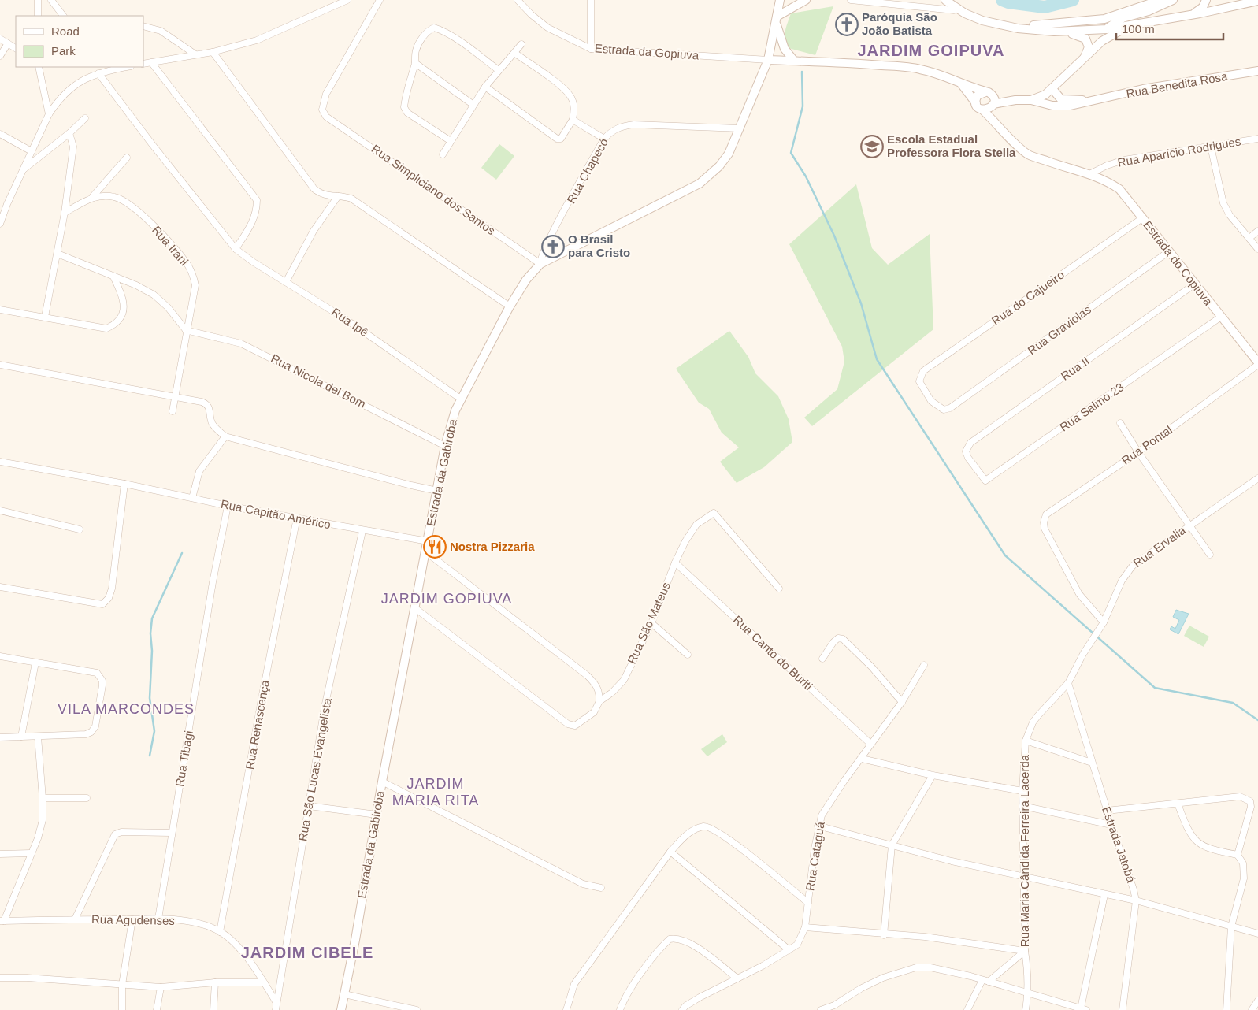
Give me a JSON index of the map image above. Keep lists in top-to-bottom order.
{
  "streets": {
    "main road": ["Rua Benedita Rosa", "Estrada do Copiuva", "Estrada da Gabiroba"],
    "street": [
      "Estrada da Gopiuva",
      "Rua Aparício Rodrigues",
      "Rua Chapecó",
      "Rua Simpliciano dos Santos",
      "Rua Irani",
      "Rua do Cajueiro",
      "Rua Ipê",
      "Rua Graviolas",
      "Rua II",
      "Rua Nicola del Bom",
      "Rua Salmo 23",
      "Rua Pontal",
      "Rua Capitão Américo",
      "Rua Ervalia",
      "Rua São Mateus",
      "Rua Canto do Buriti",
      "Rua Renascença",
      "Rua Tibagi",
      "Rua São Lucas Evangelista",
      "Estrada Jatobá",
      "Rua Maria Cândida Ferreira Lacerda",
      "Rua Cataguá",
      "Rua Agudenses"
    ]
  },
  "crossings": [
    ["Estrada da Gopiuva", "Rua Benedita Rosa"],
    ["Estrada da Gopiuva", "Estrada da Gabiroba"],
    ["Rua Benedita Rosa", "Estrada da Gabiroba"],
    ["Rua Aparício Rodrigues", "Estrada do Copiuva"],
    ["Rua Chapecó", "Rua Simpliciano dos Santos"],
    ["Rua Chapecó", "Estrada da Gabiroba"],
    ["Rua Simpliciano dos Santos", "Estrada da Gabiroba"],
    ["Rua Irani", "Rua Nicola del Bom"],
    ["Estrada do Copiuva", "Rua do Cajueiro"],
    ["Estrada do Copiuva", "Rua Graviolas"],
    ["Estrada do Copiuva", "Rua II"],
    ["Estrada do Copiuva", "Rua Salmo 23"],
    ["Estrada do Copiuva", "Rua Pontal"],
    ["Rua do Cajueiro", "Rua Graviolas"],
    ["Rua Ipê", "Estrada da Gabiroba"],
    ["Rua II", "Rua Salmo 23"],
    ["Rua Nicola del Bom", "Estrada da Gabiroba"],
    ["Rua Pontal", "Rua Ervalia"],
    ["Estrada da Gabiroba", "Rua Capitão Américo"],
    ["Estrada da Gabiroba", "Rua São Mateus"],
    ["Rua Capitão Américo", "Rua Renascença"],
    ["Rua Capitão Américo", "Rua Tibagi"],
    ["Rua Capitão Américo", "Rua São Lucas Evangelista"],
    ["Rua Ervalia", "Estrada Jatobá"],
    ["Rua Ervalia", "Rua Maria Cândida Ferreira Lacerda"],
    ["Rua São Mateus", "Rua Canto do Buriti"],
    ["Rua Canto do Buriti", "Rua Cataguá"],
    ["Rua Renascença", "Rua Agudenses"],
    ["Rua Tibagi", "Rua Agudenses"],
    ["Rua São Lucas Evangelista", "Rua Agudenses"],
    ["Estrada Jatobá", "Rua Maria Cândida Ferreira Lacerda"]
  ],
  "districts": [
    "JARDIM GOIPUVA",
    "JARDIM GOPIUVA",
    "VILA MARCONDES",
    "JARDIM MARIA RITA",
    "JARDIM CIBELE"
  ],
  "places": {
    "church": ["Paróquia São João Batista", "O Brasil para Cristo"],
    "school or university": ["Escola Estadual Professora Flora Stella"],
    "restaurant": ["Nostra Pizzaria"]
  },
  "legend": ["Road", "Park"],
  "scale_bar": "100 m"
}
